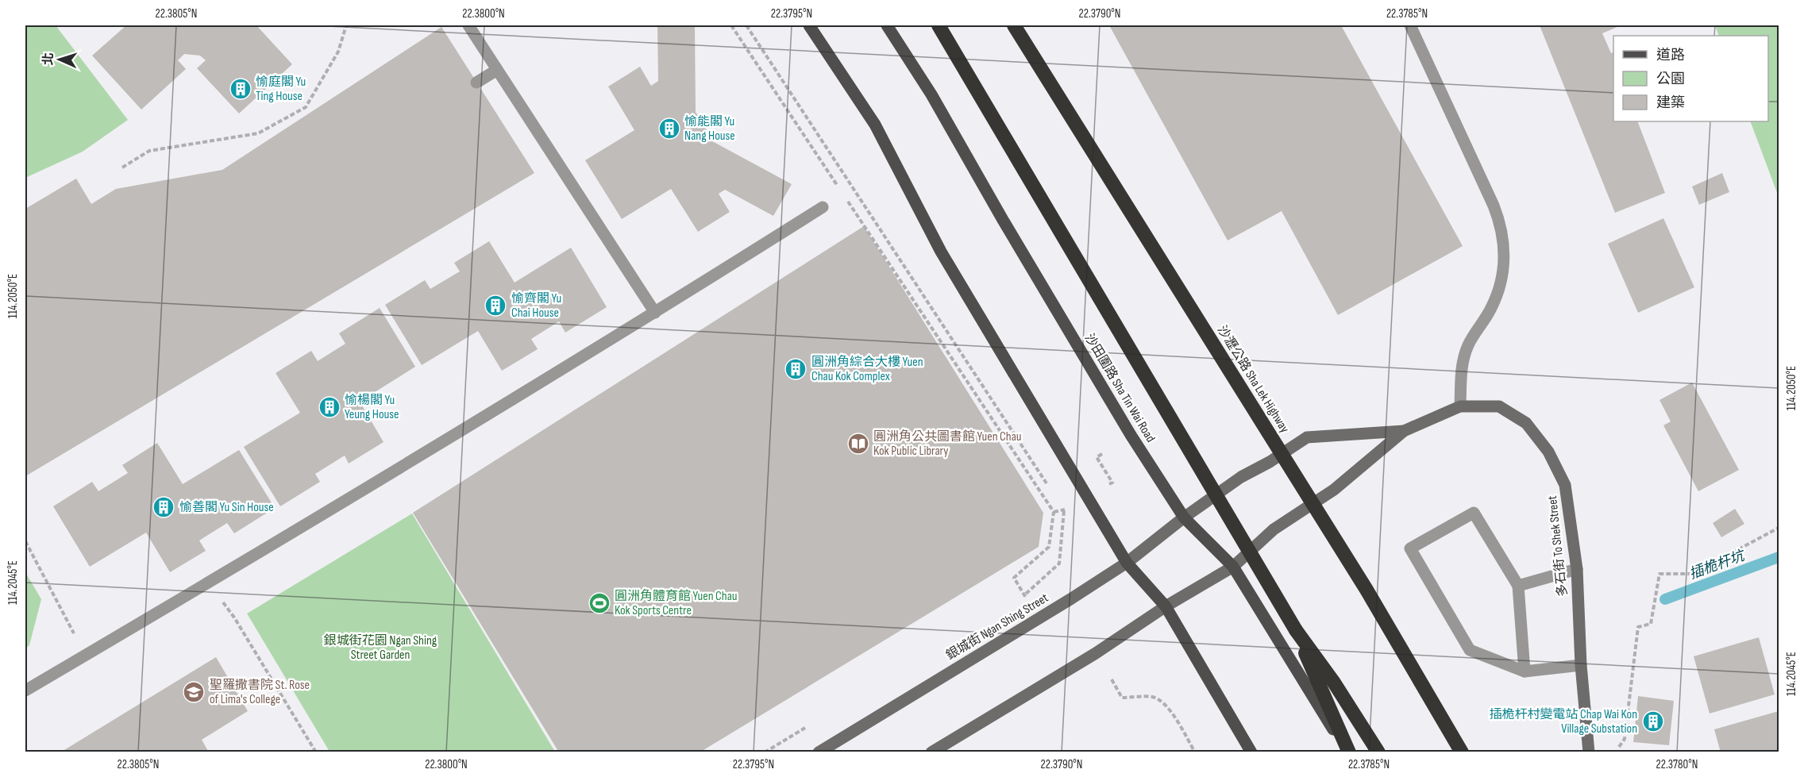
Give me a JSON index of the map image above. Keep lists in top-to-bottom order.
{
  "streets": {
    "highway": ["沙瀝公路 Sha Lek Highway"],
    "main road": ["沙田圍路 Sha Tin Wai Road"],
    "street": ["多石街 To Shek Street", "銀城街 Ngan Shing Street"]
  },
  "crossings": [
    ["沙田圍路 Sha Tin Wai Road", "多石街 To Shek Street"],
    ["沙田圍路 Sha Tin Wai Road", "銀城街 Ngan Shing Street"],
    ["多石街 To Shek Street", "銀城街 Ngan Shing Street"]
  ],
  "water": ["插桅杆坑"],
  "parks": ["銀城街花園 Ngan Shing Street Garden"],
  "places": {
    "building": [
      "愉庭閣 Yu Ting House",
      "愉能閣 Yu Nang House",
      "愉齊閣 Yu Chai House",
      "圓洲角綜合大樓 Yuen Chau Kok Complex",
      "愉楊閣 Yu Yeung House",
      "愉善閣 Yu Sin House",
      "插桅杆村變電站 Chap Wai Kon Village Substation"
    ],
    "library": ["圓洲角公共圖書館 Yuen Chau Kok Public Library"],
    "sports": ["圓洲角體育館 Yuen Chau Kok Sports Centre"],
    "school or university": ["聖羅撒書院 St. Rose of Lima's College"]
  },
  "legend": ["道路", "公園", "建築"],
  "north": "left",
  "coordinates": [
    "22.3805°N",
    "22.3800°N",
    "22.3795°N",
    "22.3790°N",
    "22.3785°N",
    "114.2050°E",
    "114.2045°E",
    "22.3780°N"
  ]
}
